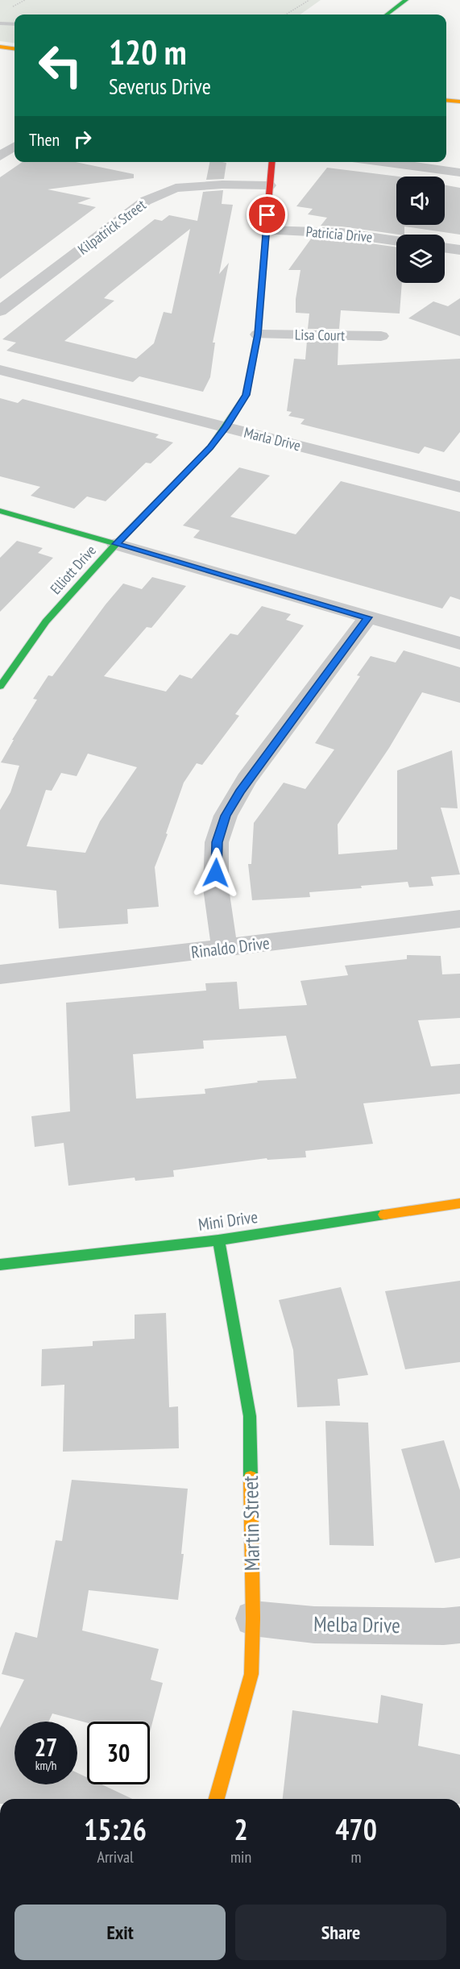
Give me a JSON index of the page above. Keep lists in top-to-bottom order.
{
  "streets": {
    "street": [
      "Kilpatrick Street",
      "Patricia Drive",
      "Lisa Court",
      "Marla Drive",
      "Elliott Drive",
      "Rinaldo Drive",
      "Mini Drive",
      "Martin Street",
      "Melba Drive"
    ]
  },
  "crossings": [
    ["Kilpatrick Street", "Elliott Drive"],
    ["Patricia Drive", "Elliott Drive"],
    ["Lisa Court", "Elliott Drive"],
    ["Marla Drive", "Elliott Drive"],
    ["Mini Drive", "Martin Street"],
    ["Martin Street", "Melba Drive"]
  ],
  "page": {
    "turn": ["120 m", "Severus Drive"],
    "then": "Then",
    "speed": "27 km/h",
    "limit": "30",
    "eta": [
      "15:26",
      "Arrival",
      "2",
      "min",
      "470",
      "m"
    ],
    "buttons": ["Exit", "Share"]
  }
}
